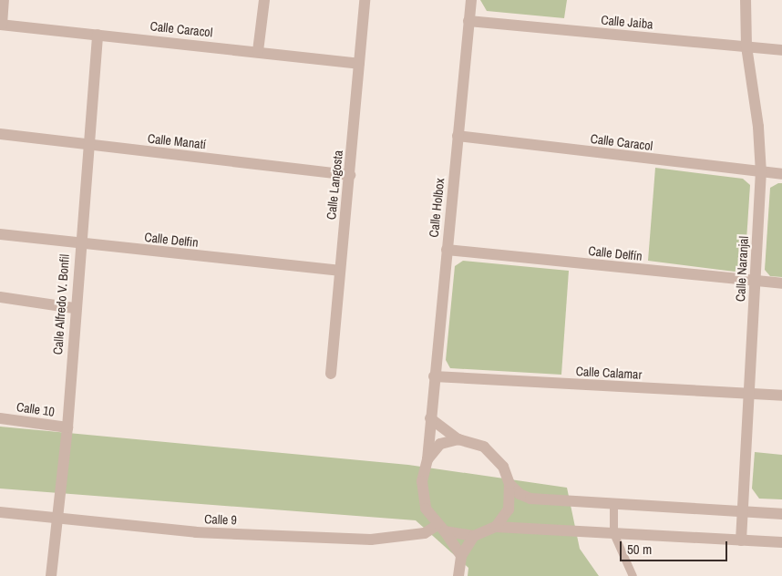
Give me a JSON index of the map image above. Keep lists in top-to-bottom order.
{
  "streets": {
    "street": [
      "Calle Jaiba",
      "Calle Caracol",
      "Calle Manatí",
      "Calle Langosta",
      "Calle Holbox",
      "Calle Delfin",
      "Calle Delfín",
      "Calle Naranjal",
      "Calle Alfredo V. Bonfil",
      "Calle Calamar",
      "Calle 10",
      "Calle 9"
    ]
  },
  "crossings": [
    ["Calle Jaiba", "Calle Holbox"],
    ["Calle Jaiba", "Calle Naranjal"],
    ["Calle Caracol", "Calle Langosta"],
    ["Calle Caracol", "Calle Holbox"],
    ["Calle Caracol", "Calle Naranjal"],
    ["Calle Caracol", "Calle Alfredo V. Bonfil"],
    ["Calle Manatí", "Calle Langosta"],
    ["Calle Manatí", "Calle Alfredo V. Bonfil"],
    ["Calle Langosta", "Calle Delfin"],
    ["Calle Holbox", "Calle Delfín"],
    ["Calle Holbox", "Calle Calamar"],
    ["Calle Holbox", "Calle 9"],
    ["Calle Delfin", "Calle Alfredo V. Bonfil"],
    ["Calle Delfín", "Calle Naranjal"],
    ["Calle Naranjal", "Calle Calamar"],
    ["Calle Alfredo V. Bonfil", "Calle 10"],
    ["Calle Alfredo V. Bonfil", "Calle 9"]
  ],
  "scale_bar": "50 m"
}
